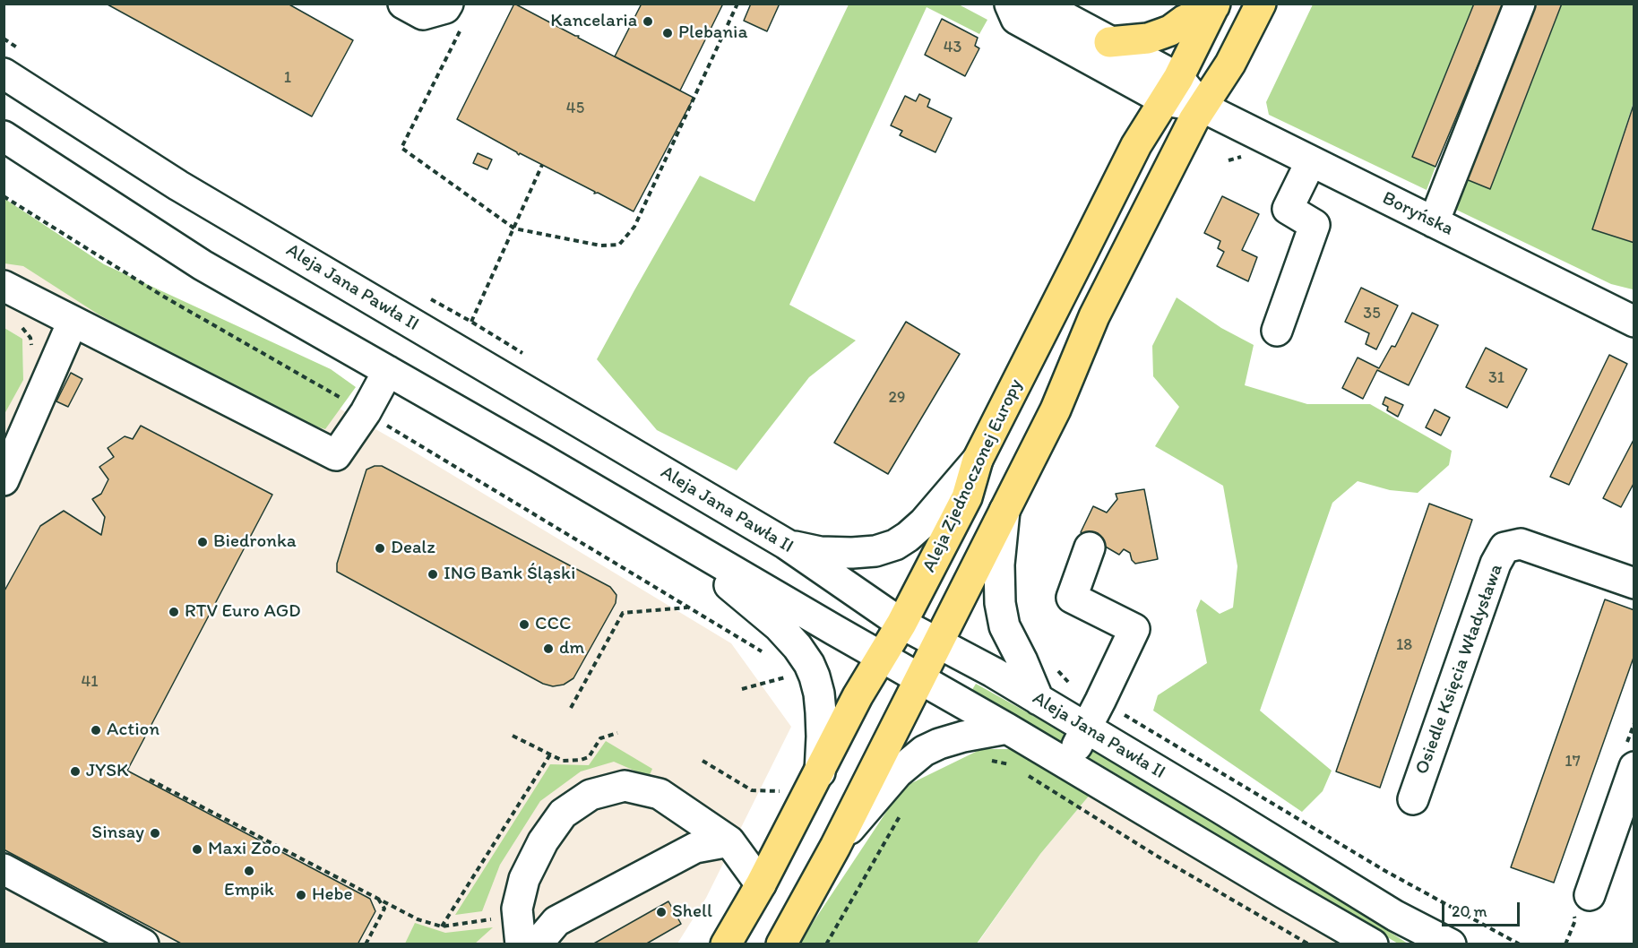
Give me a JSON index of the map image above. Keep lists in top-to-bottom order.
{
  "streets": {
    "main road": ["Aleja Zjednoczonej Europy"],
    "street": ["Boryńska", "Aleja Jana Pawła II", "Osiedle Księcia Władysława"]
  },
  "crossings": [
    ["Boryńska", "Aleja Zjednoczonej Europy"],
    ["Aleja Jana Pawła II", "Aleja Zjednoczonej Europy"]
  ],
  "places": [
    "Kancelaria",
    "Plebania",
    "Biedronka",
    "Dealz",
    "ING Bank Śląski",
    "RTV Euro AGD",
    "CCC",
    "dm",
    "Action",
    "JYSK",
    "Sinsay",
    "Maxi Zoo",
    "Empik",
    "Hebe",
    "Shell"
  ],
  "house_numbers": [
    "43",
    "1",
    "45",
    "35",
    "31",
    "29",
    "18",
    "41",
    "17"
  ],
  "scale_bar": "20 m"
}
